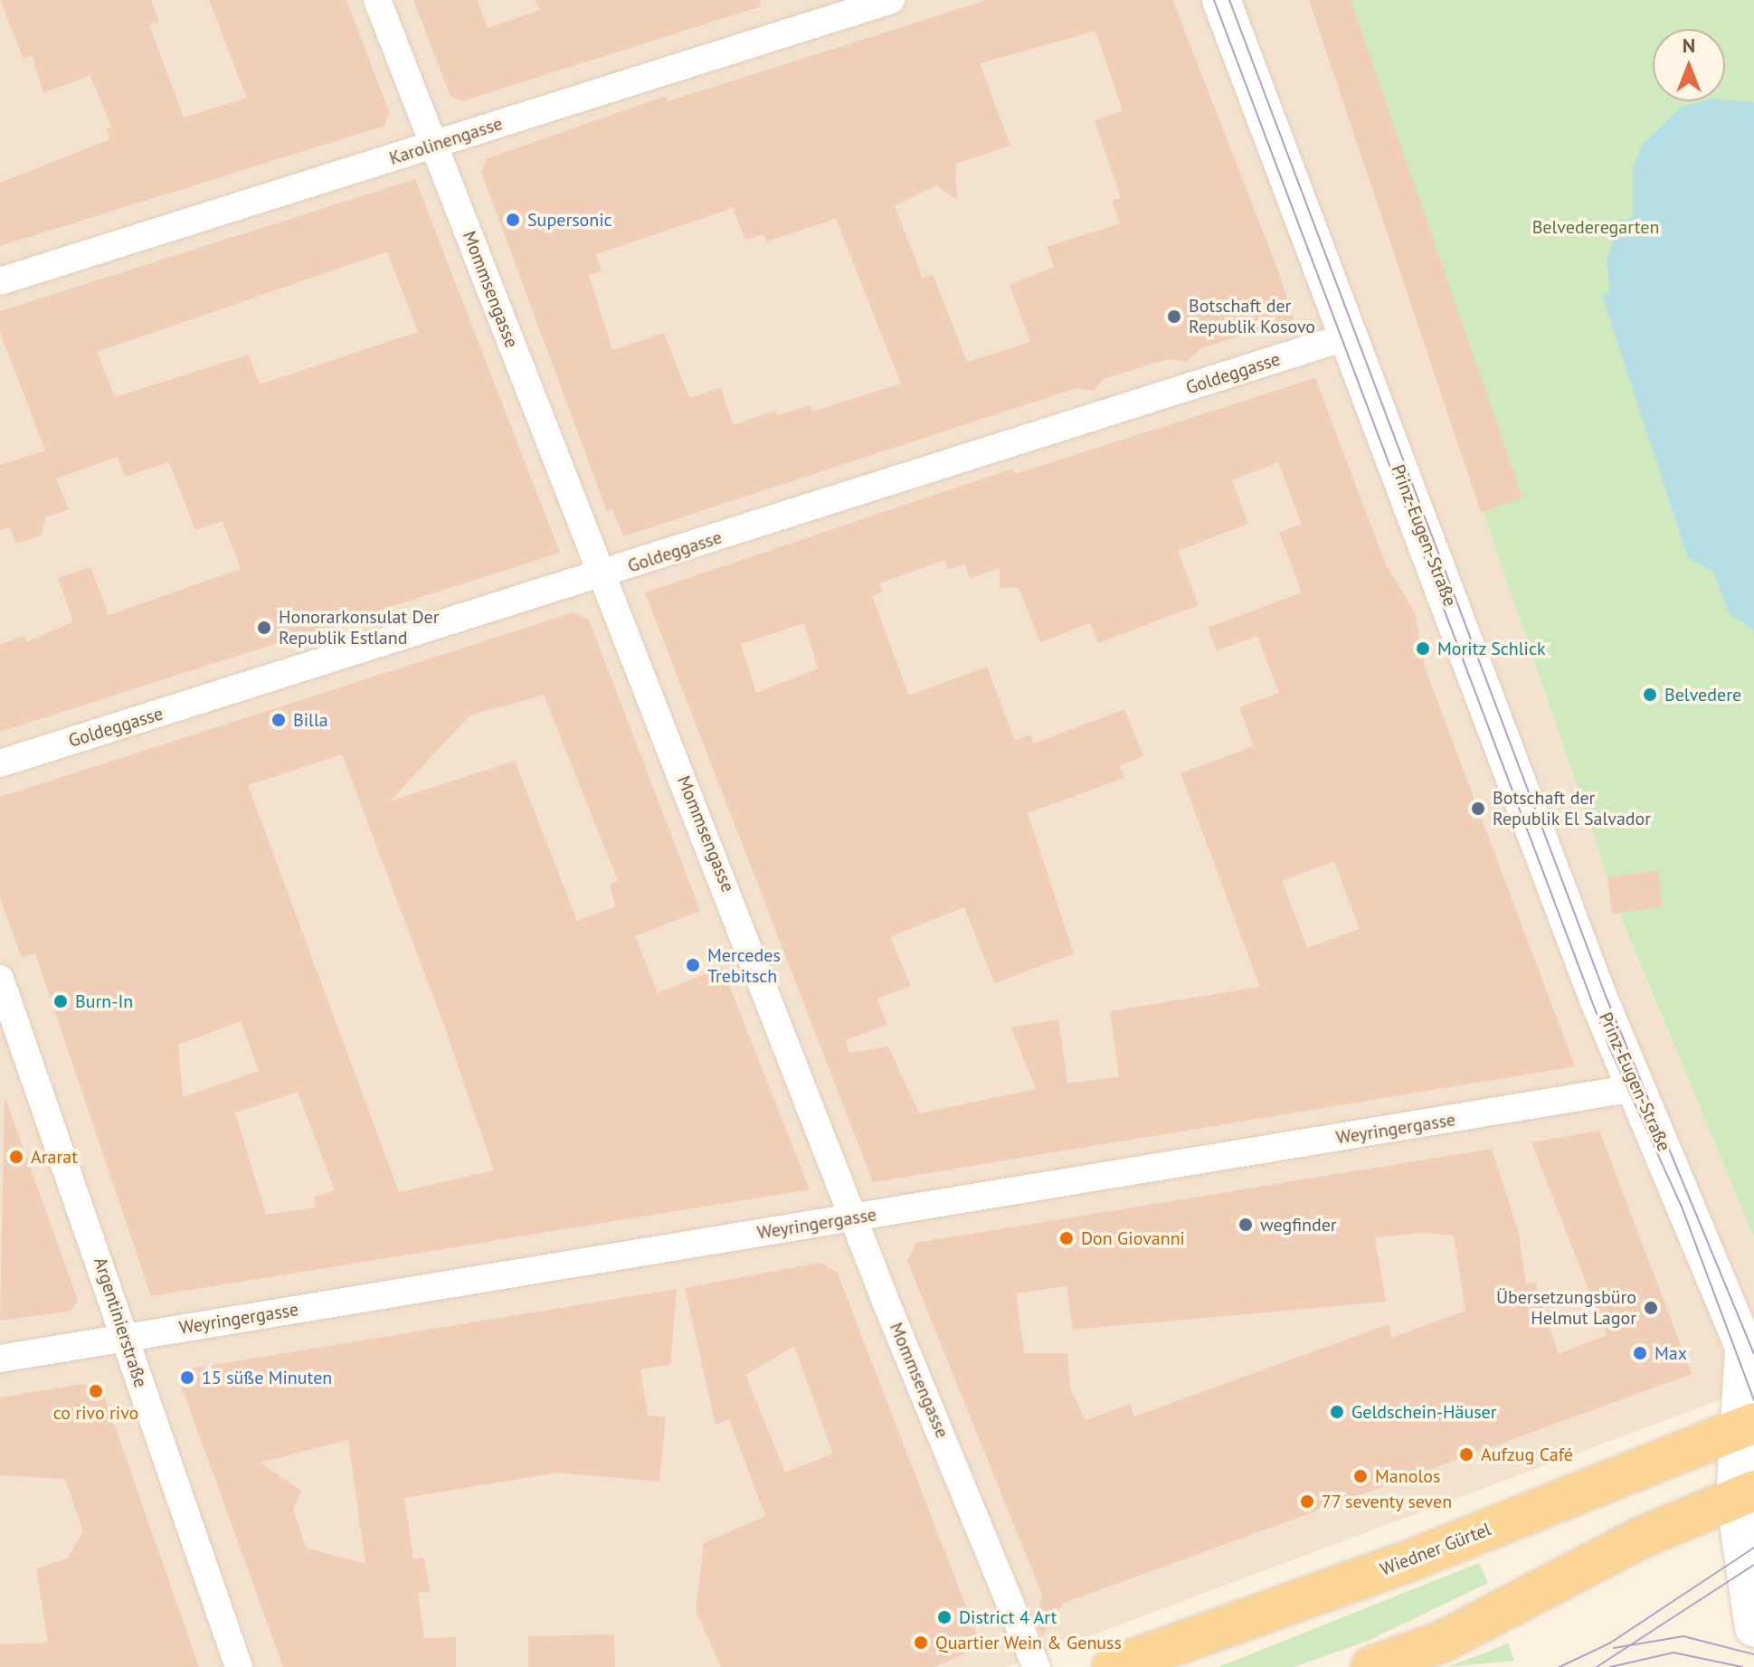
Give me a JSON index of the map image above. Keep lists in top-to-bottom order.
{
  "streets": {
    "main road": ["Wiedner Gürtel"],
    "street": [
      "Karolinengasse",
      "Mommsengasse",
      "Goldeggasse",
      "Prinz-Eugen-Straße",
      "Weyringergasse",
      "Argentinierstraße"
    ]
  },
  "crossings": [
    ["Karolinengasse", "Mommsengasse"],
    ["Mommsengasse", "Goldeggasse"],
    ["Mommsengasse", "Weyringergasse"],
    ["Goldeggasse", "Prinz-Eugen-Straße"],
    ["Prinz-Eugen-Straße", "Weyringergasse"],
    ["Weyringergasse", "Argentinierstraße"]
  ],
  "parks": ["Belvederegarten"],
  "places": [
    "Supersonic",
    "Botschaft der Republik Kosovo",
    "Honorarkonsulat Der Republik Estland",
    "Moritz Schlick",
    "Belvedere",
    "Billa",
    "Botschaft der Republik El Salvador",
    "Mercedes Trebitsch",
    "Burn-In",
    "Ararat",
    "wegfinder",
    "Don Giovanni",
    "Übersetzungsbüro Helmut Lagor",
    "Max",
    "15 süße Minuten",
    "co rivo rivo",
    "Geldschein-Häuser",
    "Aufzug Café",
    "Manolos",
    "77 seventy seven",
    "District 4 Art",
    "Quartier Wein & Genuss"
  ],
  "north": "top"
}
